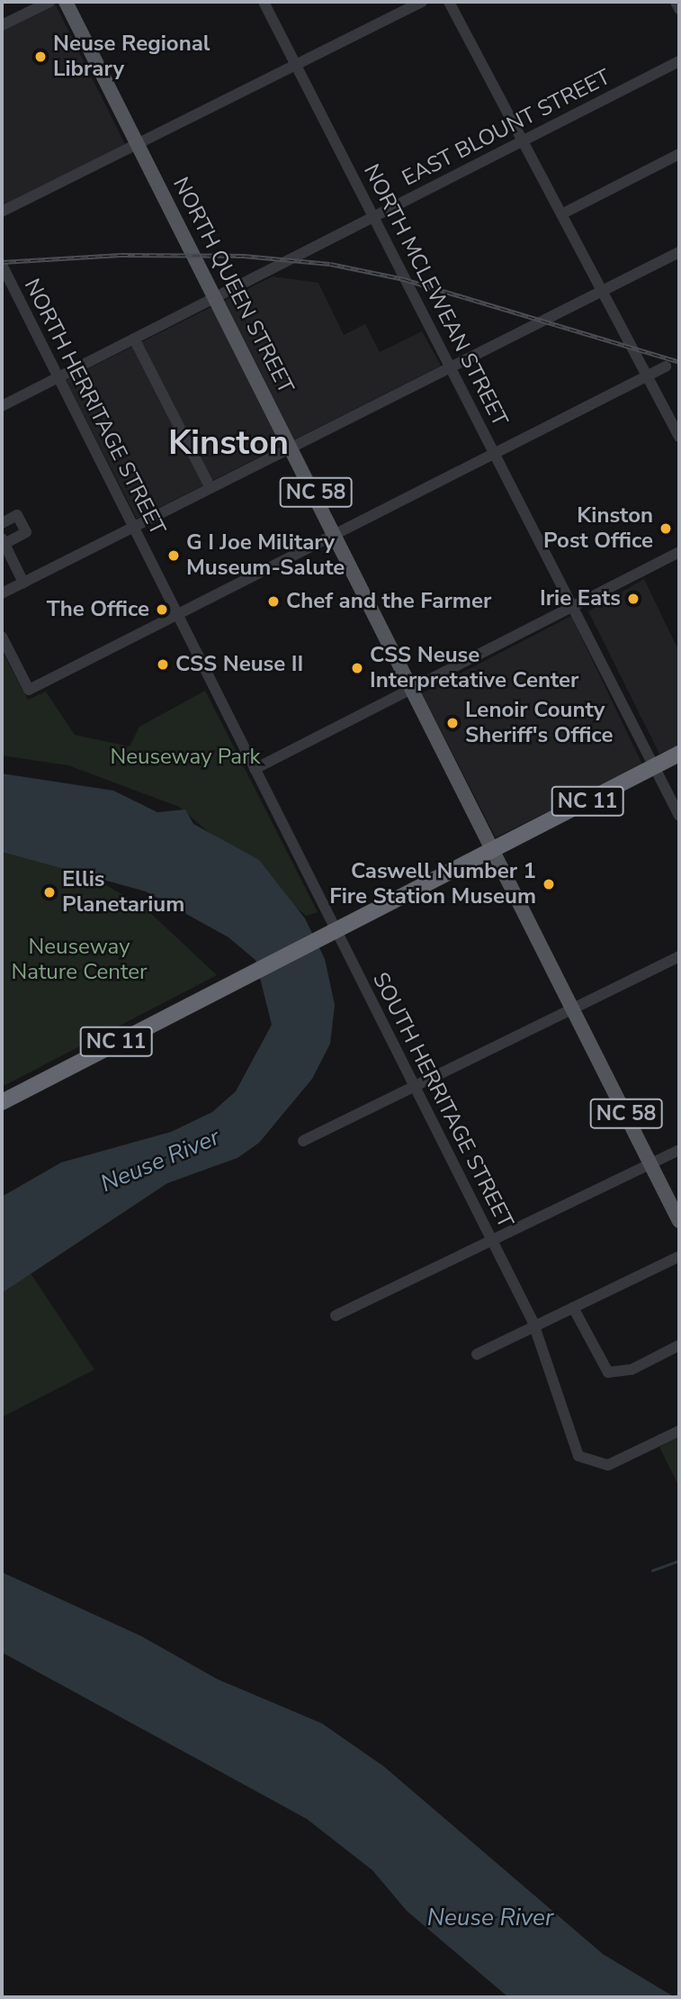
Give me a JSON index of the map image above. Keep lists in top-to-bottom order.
{
  "streets": {
    "highway": ["NC 11"],
    "main road": ["NORTH QUEEN STREET", "NC 58"],
    "street": [
      "EAST BLOUNT STREET",
      "NORTH MCLEWEAN STREET",
      "NORTH HERRITAGE STREET",
      "SOUTH HERRITAGE STREET"
    ]
  },
  "crossings": [
    ["EAST BLOUNT STREET", "NORTH QUEEN STREET"],
    ["EAST BLOUNT STREET", "NORTH MCLEWEAN STREET"],
    ["EAST BLOUNT STREET", "NORTH HERRITAGE STREET"],
    ["NORTH QUEEN STREET", "NC 58"],
    ["NORTH MCLEWEAN STREET", "NC 11"],
    ["NORTH HERRITAGE STREET", "SOUTH HERRITAGE STREET"],
    ["NC 58", "NC 11"],
    ["NC 11", "SOUTH HERRITAGE STREET"]
  ],
  "districts": ["Kinston"],
  "water": ["Neuse River"],
  "parks": ["Neuseway Park", "Neuseway Nature Center"],
  "places": [
    "Neuse Regional Library",
    "Kinston Post Office",
    "G I Joe Military Museum-Salute",
    "Irie Eats",
    "Chef and the Farmer",
    "The Office",
    "CSS Neuse II",
    "CSS Neuse Interpretative Center",
    "Lenoir County Sheriff's Office",
    "Caswell Number 1 Fire Station Museum",
    "Ellis Planetarium"
  ]
}
